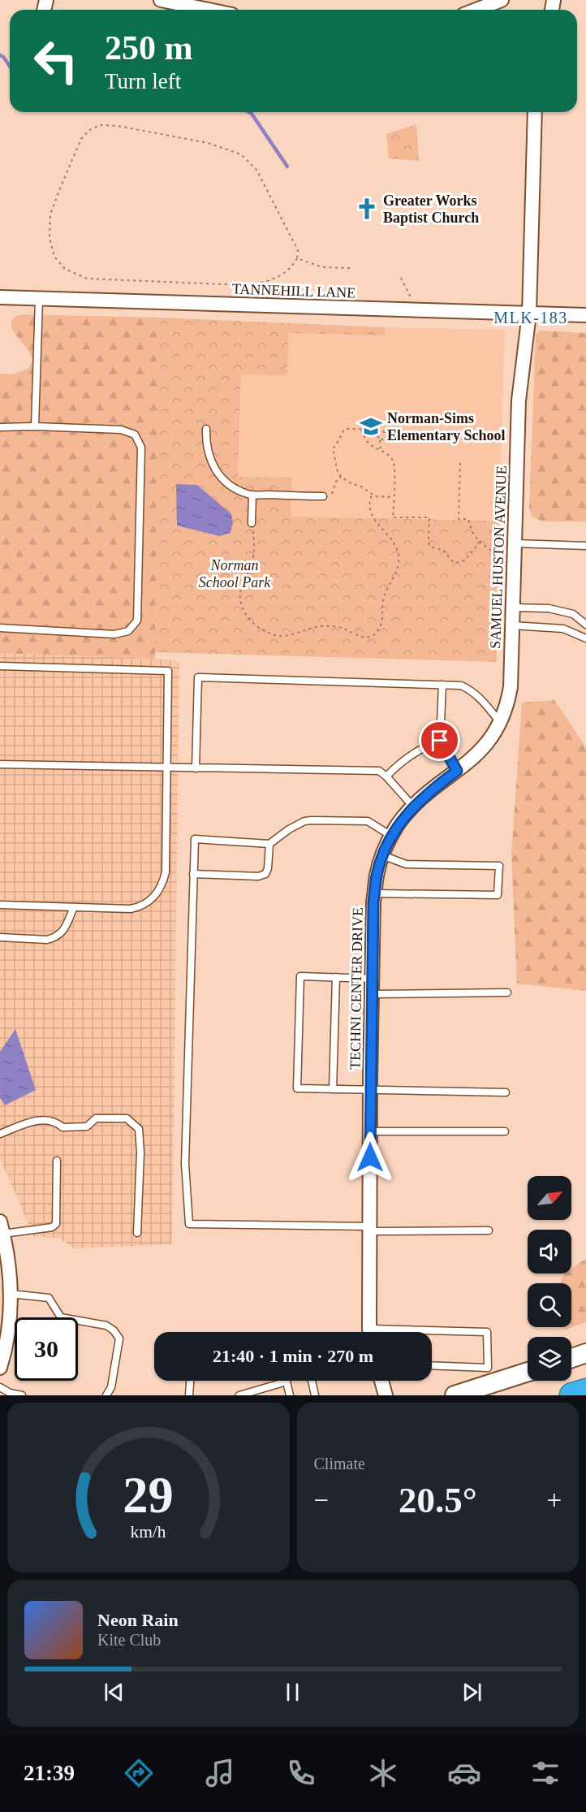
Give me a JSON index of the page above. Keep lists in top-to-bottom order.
{
  "streets": {
    "street": ["TANNEHILL LANE", "SAMUEL HUSTON AVENUE", "TECHNI CENTER DRIVE"]
  },
  "crossings": [
    ["TANNEHILL LANE", "SAMUEL HUSTON AVENUE"],
    ["SAMUEL HUSTON AVENUE", "TECHNI CENTER DRIVE"]
  ],
  "districts": ["MLK-183"],
  "parks": ["Norman School Park"],
  "places": {
    "church": ["Greater Works Baptist Church"],
    "school or university": ["Norman-Sims Elementary School"]
  },
  "north": "top right",
  "page": {
    "turn": ["250 m", "Turn left"],
    "limit": "30",
    "trip": "21:40 · 1 min · 270 m",
    "tile": "Climate",
    "heat": ["−", "20.5°", "+"],
    "song": ["Neon Rain", "Kite Club"],
    "tabs": "21:39",
    "gauge": ["29", "km/h"]
  }
}
